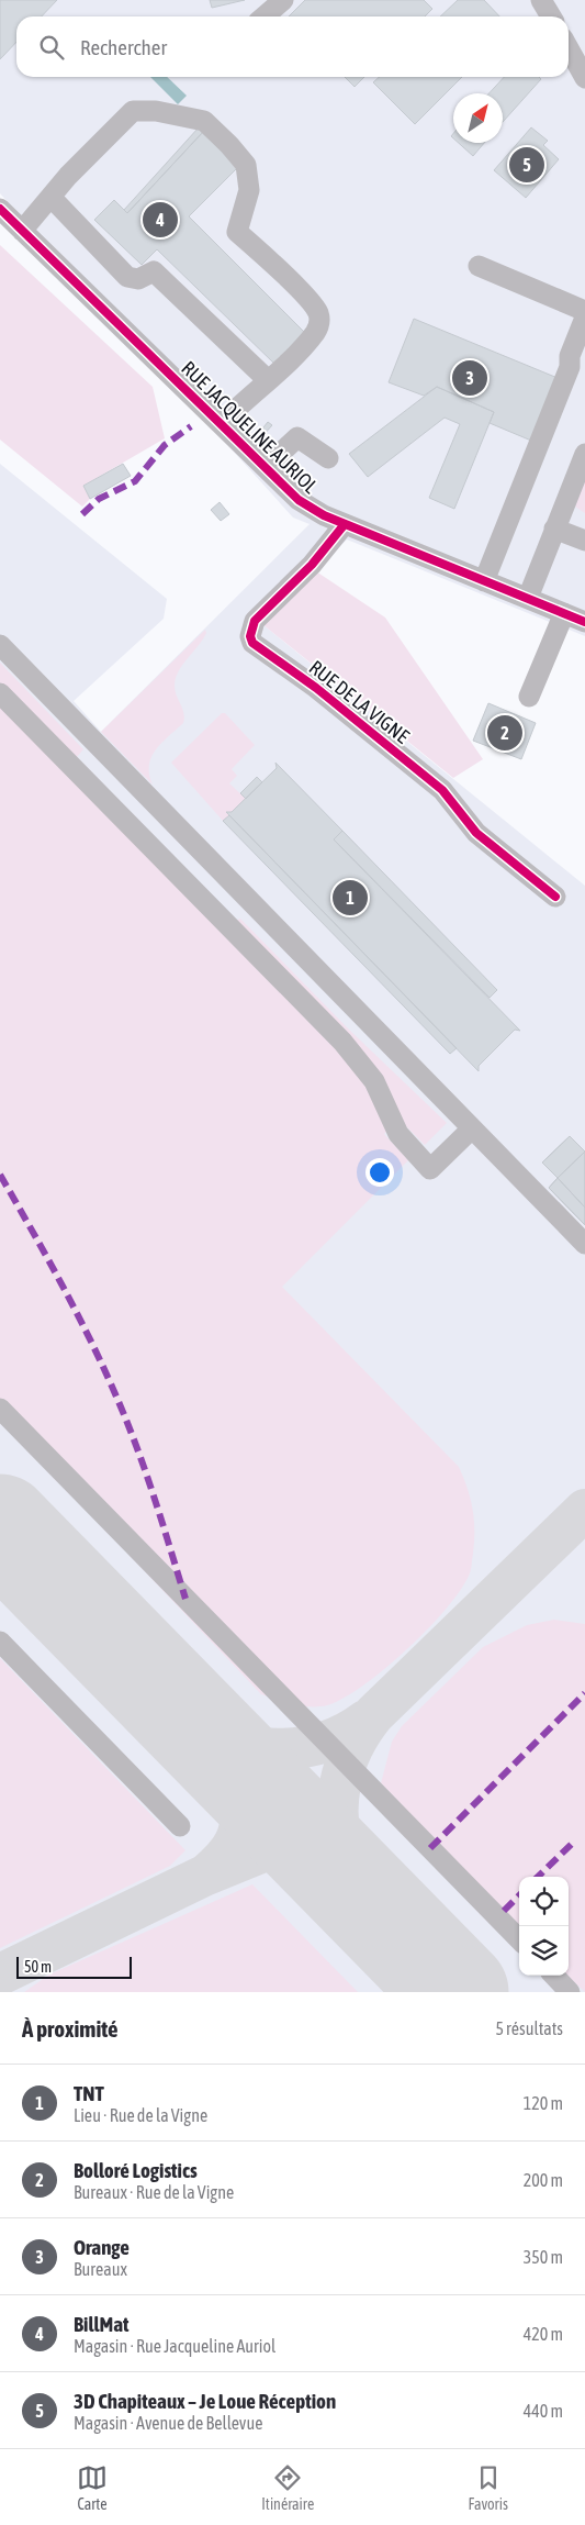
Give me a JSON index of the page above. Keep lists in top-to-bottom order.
{
  "streets": {
    "street": ["RUE JACQUELINE AURIOL", "RUE DE LA VIGNE"]
  },
  "crossings": [
    ["RUE JACQUELINE AURIOL", "RUE DE LA VIGNE"]
  ],
  "scale_bar": "50 m",
  "north": "top right",
  "page": {
    "search": "Rechercher",
    "pins": [
      "5",
      "4",
      "3",
      "2",
      "1"
    ],
    "scale": "50 m",
    "heading": ["À proximité", "5 résultats"],
    "list": [
      {
        "mark": "1",
        "name": "TNT",
        "note": "Lieu · Rue de la Vigne",
        "value": "120 m"
      },
      {
        "mark": "2",
        "name": "Bolloré Logistics",
        "note": "Bureaux · Rue de la Vigne",
        "value": "200 m"
      },
      {
        "mark": "3",
        "name": "Orange",
        "note": "Bureaux",
        "value": "350 m"
      },
      {
        "mark": "4",
        "name": "BillMat",
        "note": "Magasin · Rue Jacqueline Auriol",
        "value": "420 m"
      },
      {
        "mark": "5",
        "name": "3D Chapiteaux – Je Loue Réception",
        "note": "Magasin · Avenue de Bellevue",
        "value": "440 m"
      }
    ],
    "nav": ["Carte", "Itinéraire", "Favoris"]
  }
}
